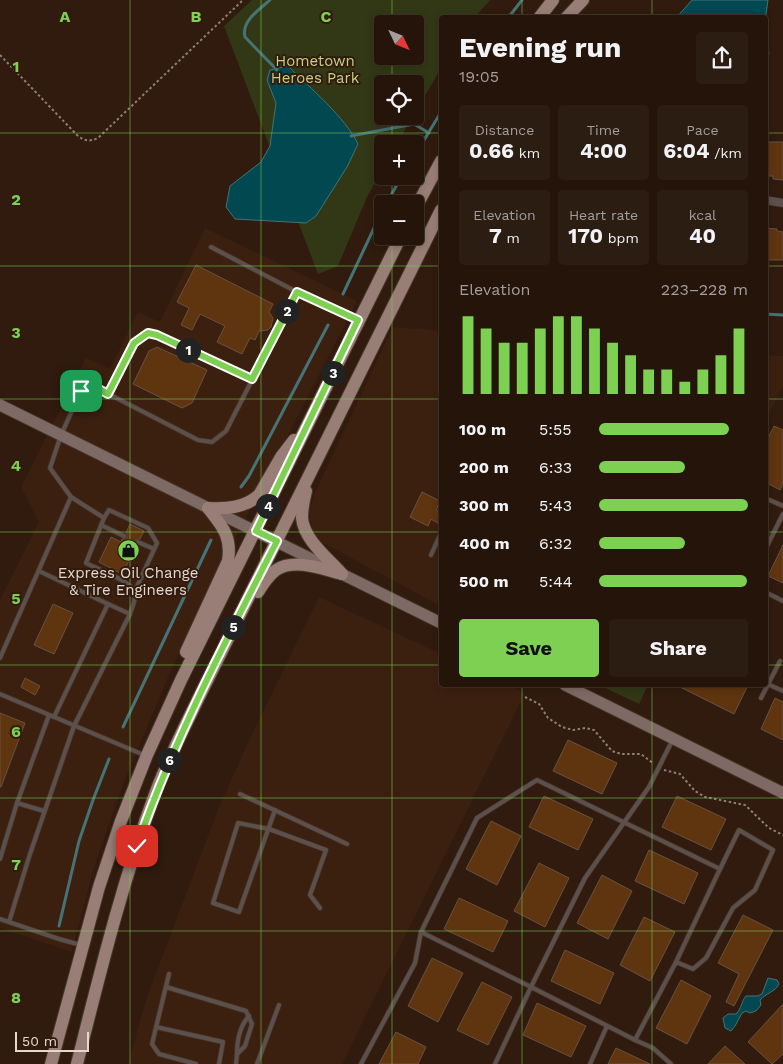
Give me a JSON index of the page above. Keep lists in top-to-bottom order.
{
  "parks": ["Hometown Heroes Park"],
  "places": {
    "shop": ["Express Oil Change & Tire Engineers"]
  },
  "scale_bar": "50 m",
  "north": "bottom right",
  "page": {
    "map_buttons": ["+", "−"],
    "heading": ["Evening run", "19:05"],
    "stats": [
      ["Distance", "0.66 km"],
      ["Time", "4:00"],
      ["Pace", "6:04 /km"],
      ["Elevation", "7 m"],
      ["Heart rate", "170 bpm"],
      ["kcal", "40"]
    ],
    "chart": ["Elevation", "223–228 m"],
    "pins": [
      "2",
      "1",
      "3",
      "4",
      "5",
      "6"
    ],
    "list": [
      {
        "name": "100 m",
        "note": "5:55"
      },
      {
        "name": "200 m",
        "note": "6:33"
      },
      {
        "name": "300 m",
        "note": "5:43"
      },
      {
        "name": "400 m",
        "note": "6:32"
      },
      {
        "name": "500 m",
        "note": "5:44"
      }
    ],
    "buttons": ["Save", "Share"],
    "scale": "50 m"
  },
  "grid": {
    "columns": ["A", "B", "C"],
    "rows": [
      "1",
      "2",
      "3",
      "4",
      "5",
      "6",
      "7",
      "8"
    ]
  }
}
